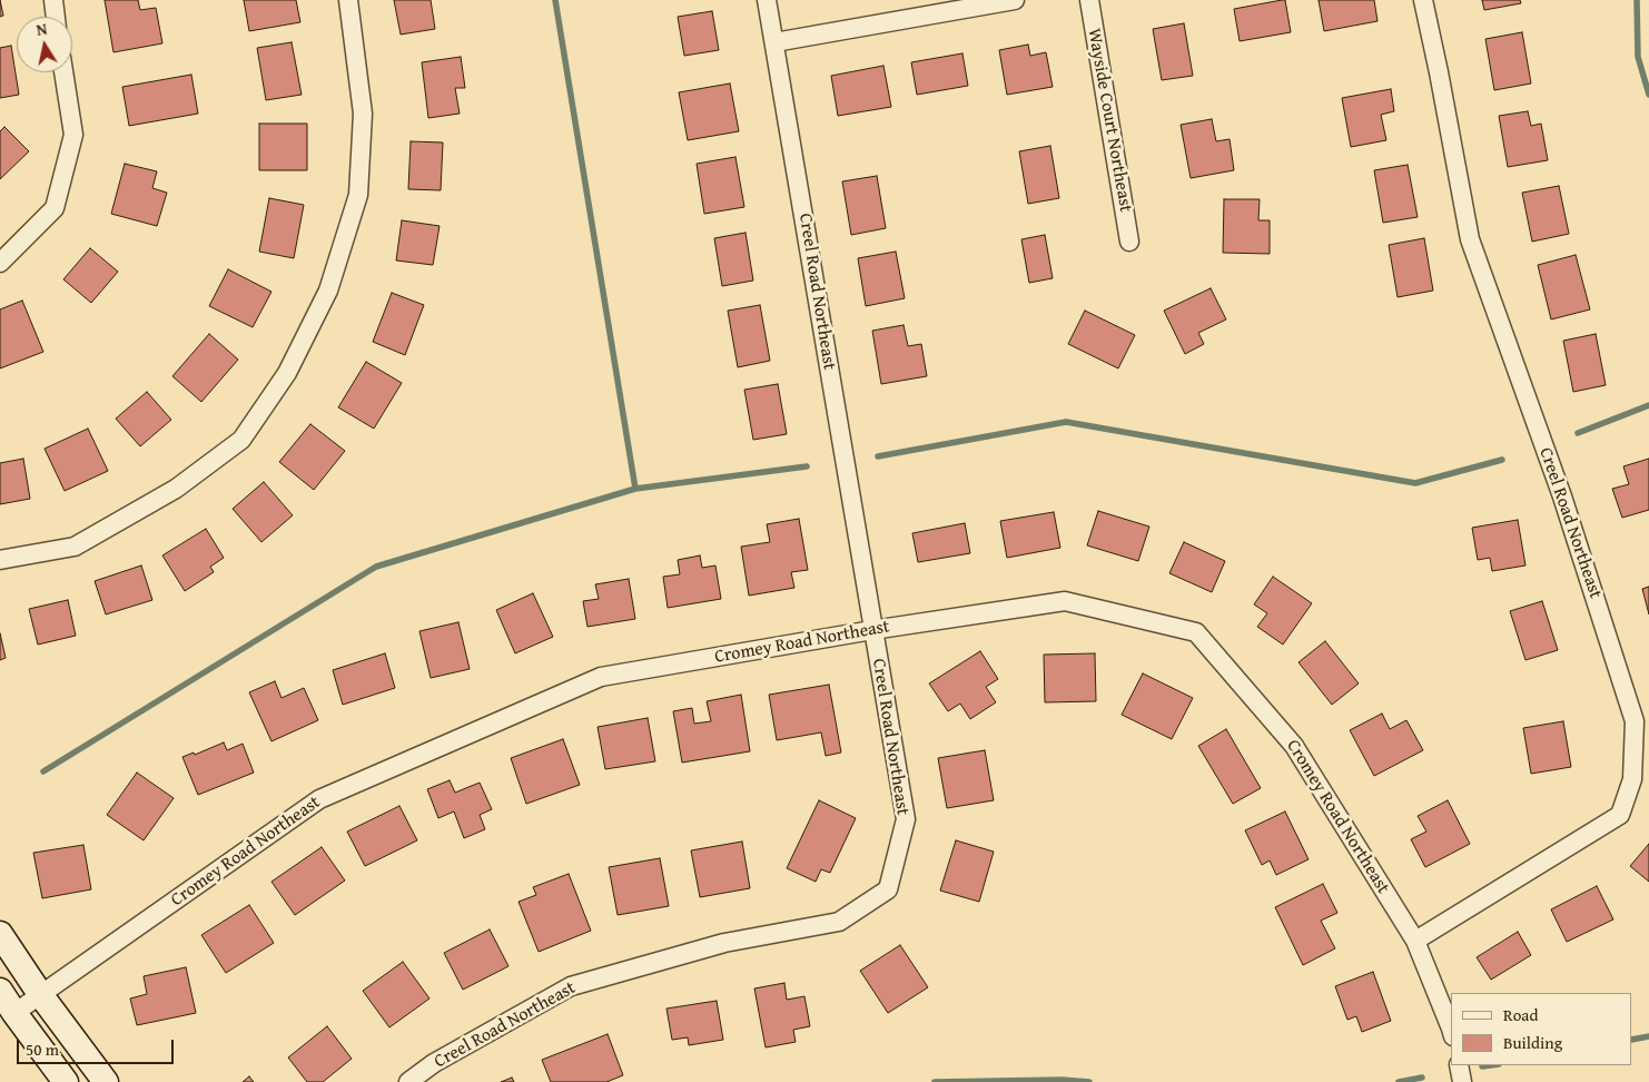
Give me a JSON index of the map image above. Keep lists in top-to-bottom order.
{
  "streets": {
    "street": ["Wayside Court Northeast", "Creel Road Northeast", "Cromey Road Northeast"]
  },
  "crossings": [
    ["Creel Road Northeast", "Cromey Road Northeast"]
  ],
  "legend": ["Road", "Building"],
  "scale_bar": "50 m",
  "north": "top"
}
